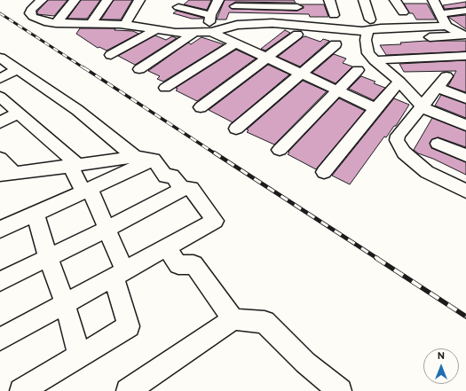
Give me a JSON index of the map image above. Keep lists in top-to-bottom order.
{
  "north": "top"
}
